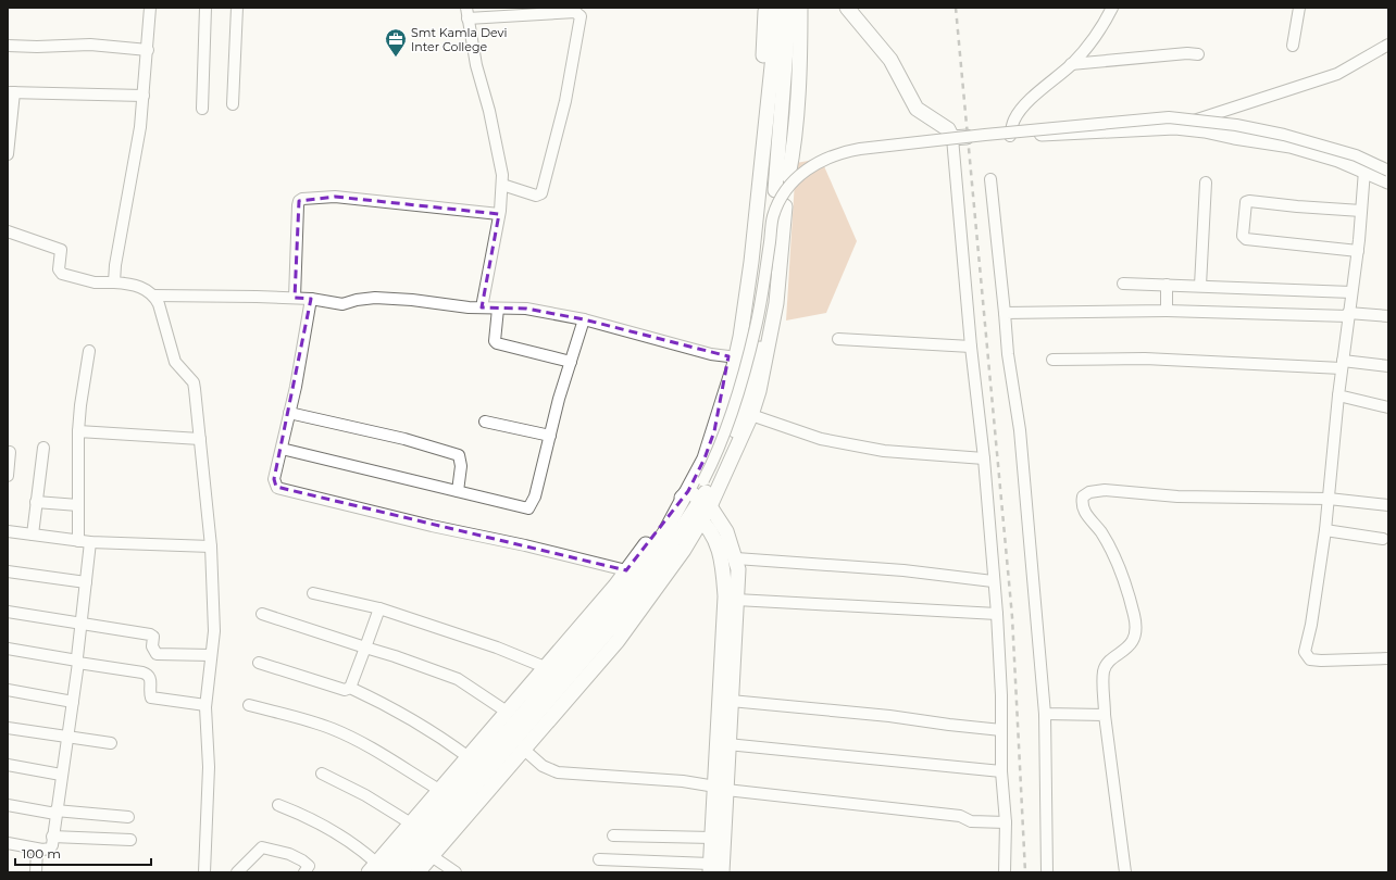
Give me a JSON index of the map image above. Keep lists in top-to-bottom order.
{
  "places": {
    "office": ["Smt Kamla Devi Inter College"]
  },
  "scale_bar": "100 m"
}
